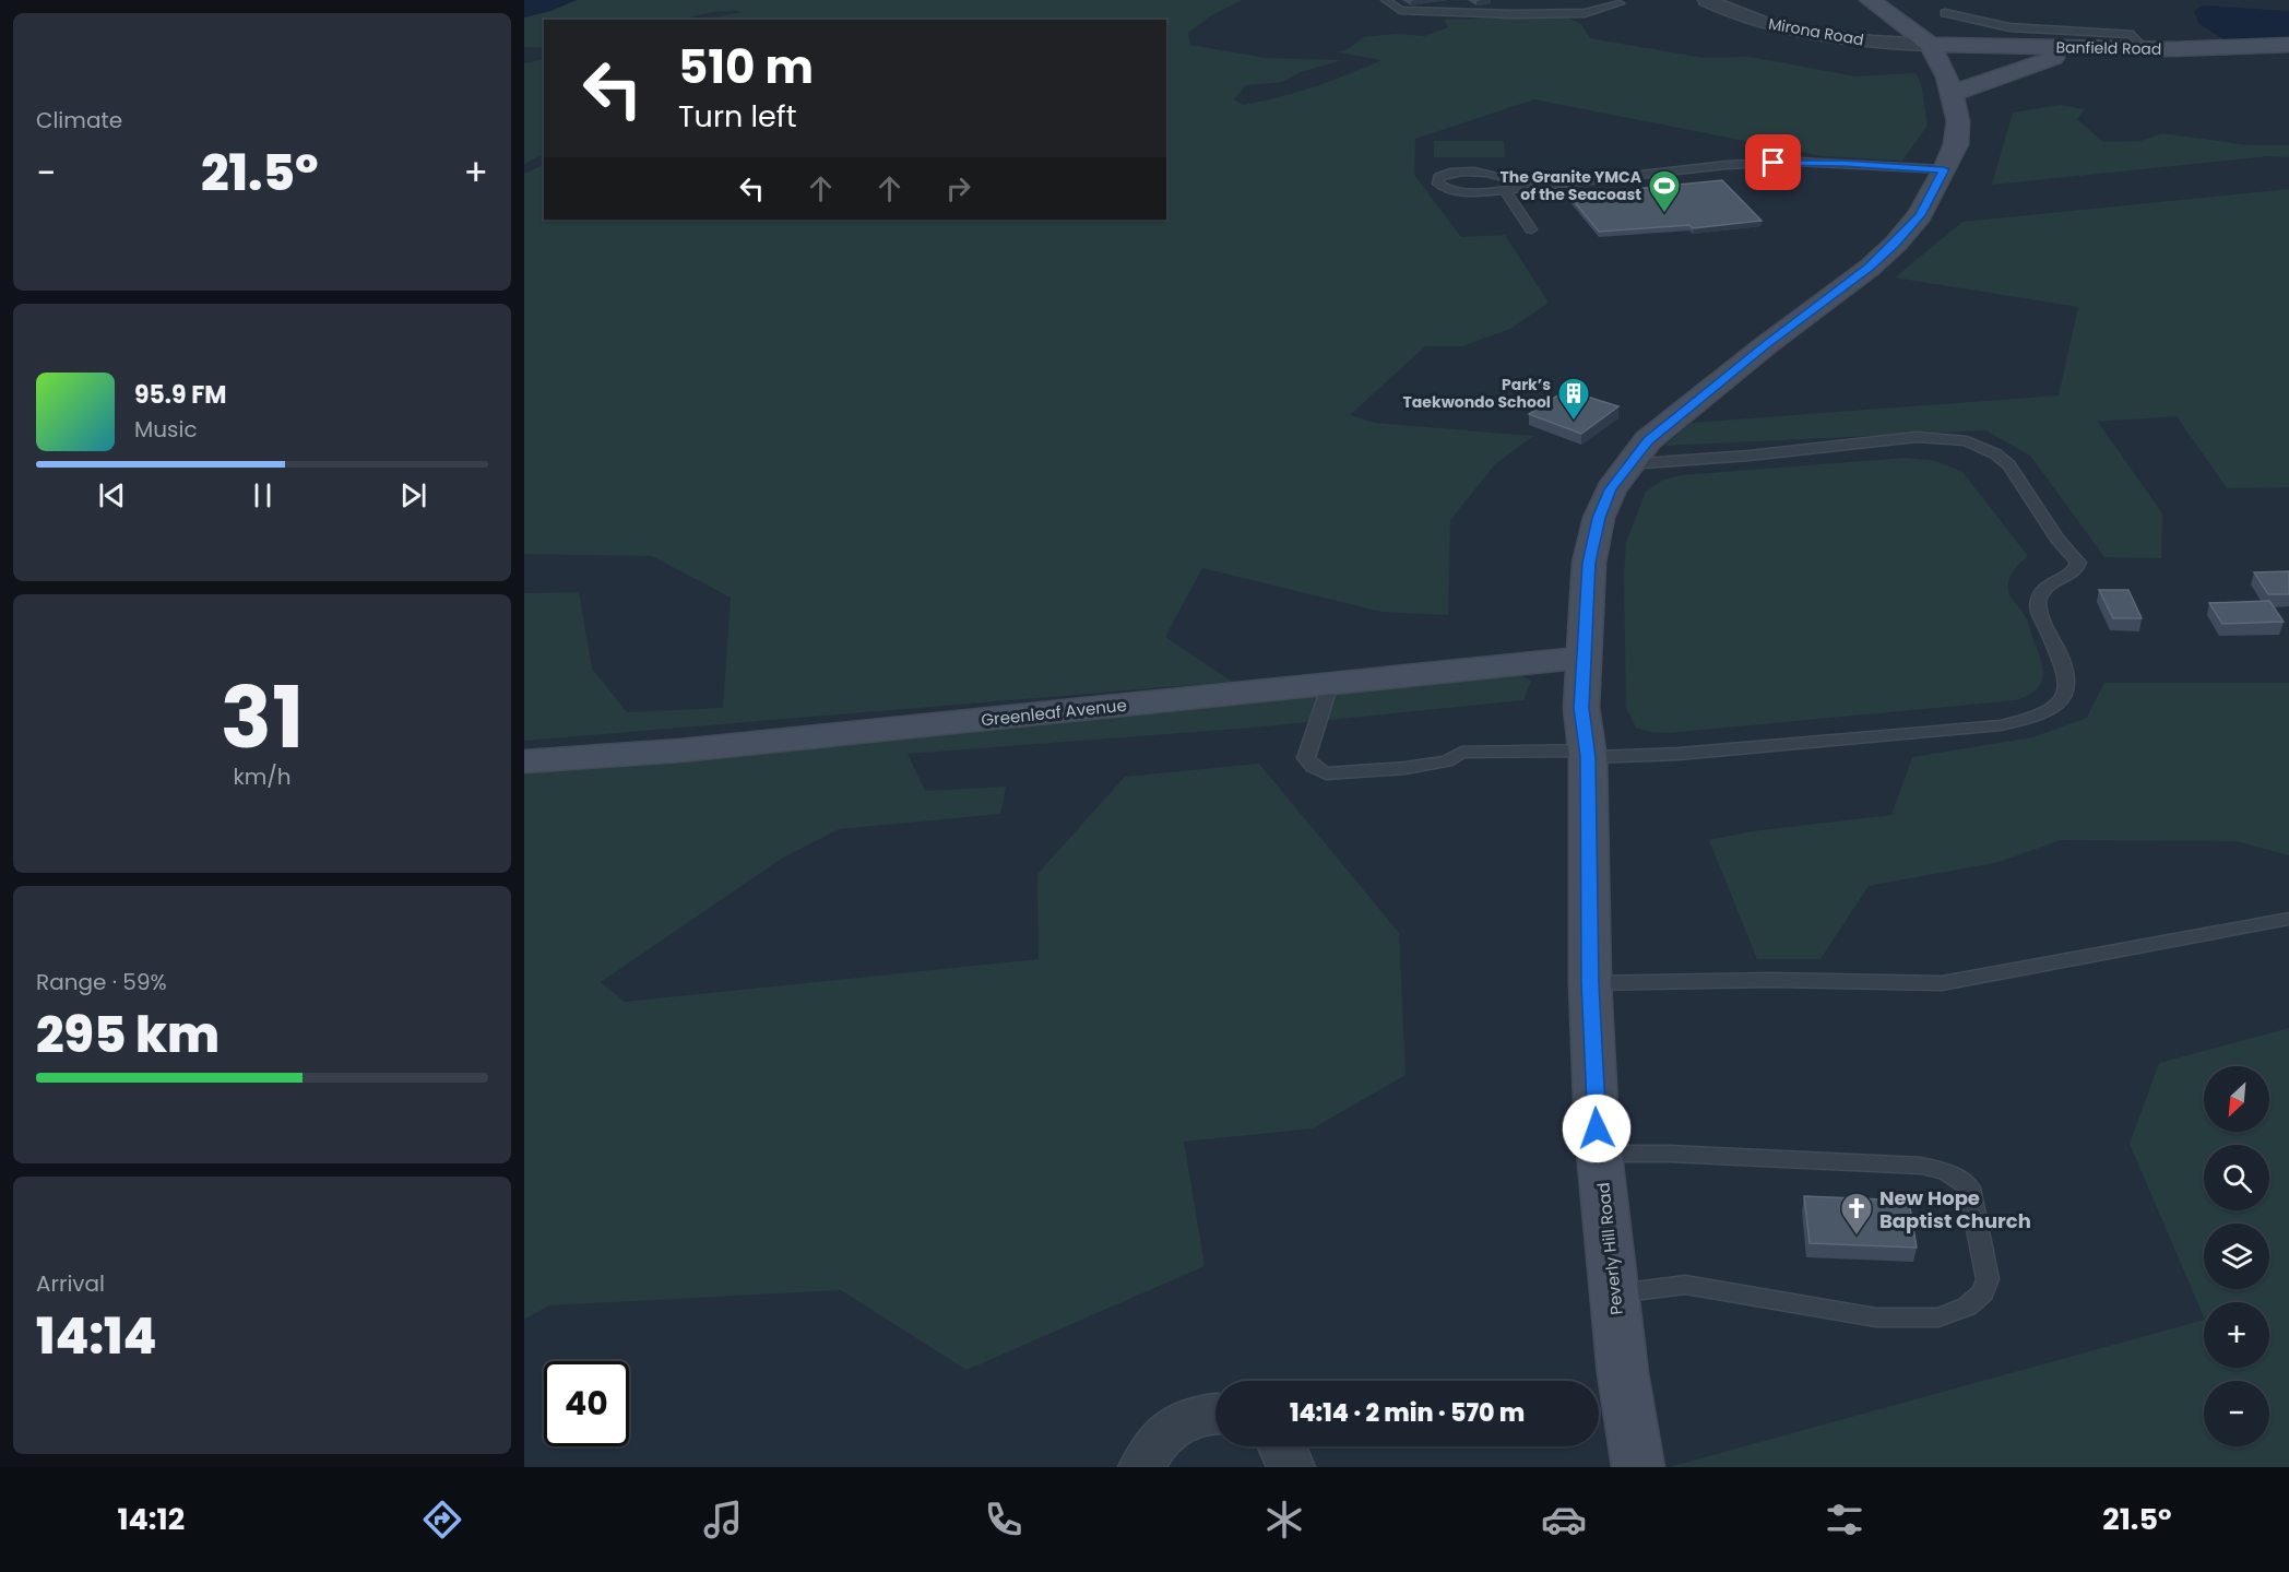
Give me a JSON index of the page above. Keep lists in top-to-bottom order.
{
  "streets": {
    "street": [
      "Mirona Road",
      "Banfield Road",
      "Greenleaf Avenue",
      "Peverly Hill Road"
    ]
  },
  "crossings": [
    ["Mirona Road", "Banfield Road"],
    ["Mirona Road", "Peverly Hill Road"],
    ["Banfield Road", "Peverly Hill Road"],
    ["Greenleaf Avenue", "Peverly Hill Road"]
  ],
  "places": {
    "sports": ["The Granite YMCA of the Seacoast"],
    "building": ["Park’s Taekwondo School"],
    "church": ["New Hope Baptist Church"]
  },
  "north": "bottom left",
  "page": {
    "tile": [
      "Climate",
      ["31", "km/h"],
      ["Range · 59%", "295 km"],
      ["Arrival", "14:14"]
    ],
    "turn": ["510 m", "Turn left"],
    "heat": ["−", "21.5°", "+"],
    "song": ["95.9 FM", "Music"],
    "map_buttons": ["+", "−"],
    "limit": "40",
    "trip": "14:14 · 2 min · 570 m",
    "tabs": ["14:12", "21.5°"]
  }
}
